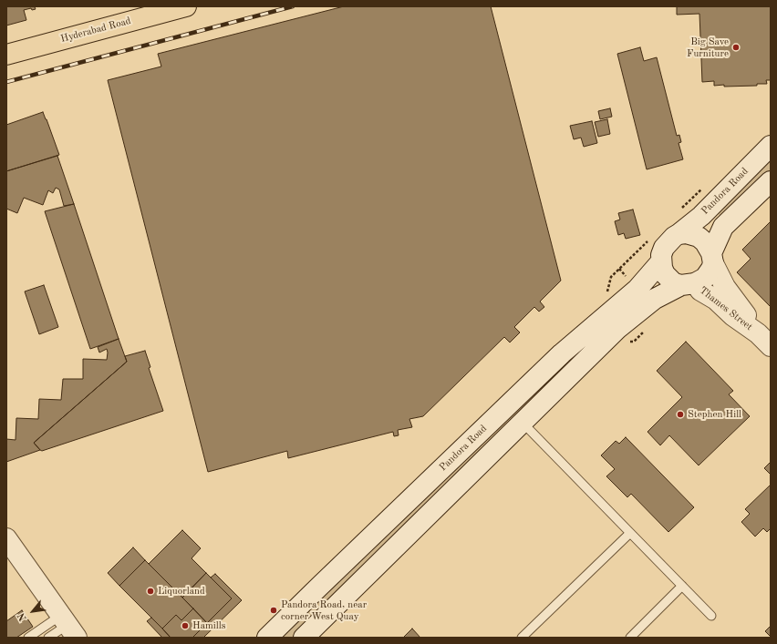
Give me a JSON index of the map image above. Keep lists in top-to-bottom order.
{
  "streets": {
    "highway": ["Hyderabad Road"],
    "main road": ["Pandora Road", "Thames Street"]
  },
  "crossings": [
    ["Pandora Road", "Thames Street"]
  ],
  "places": [
    "Big Save Furniture",
    "Stephen Hill",
    "Liquorland",
    "Pandora Road, near corner West Quay",
    "Hamills"
  ],
  "north": "bottom left"
}
